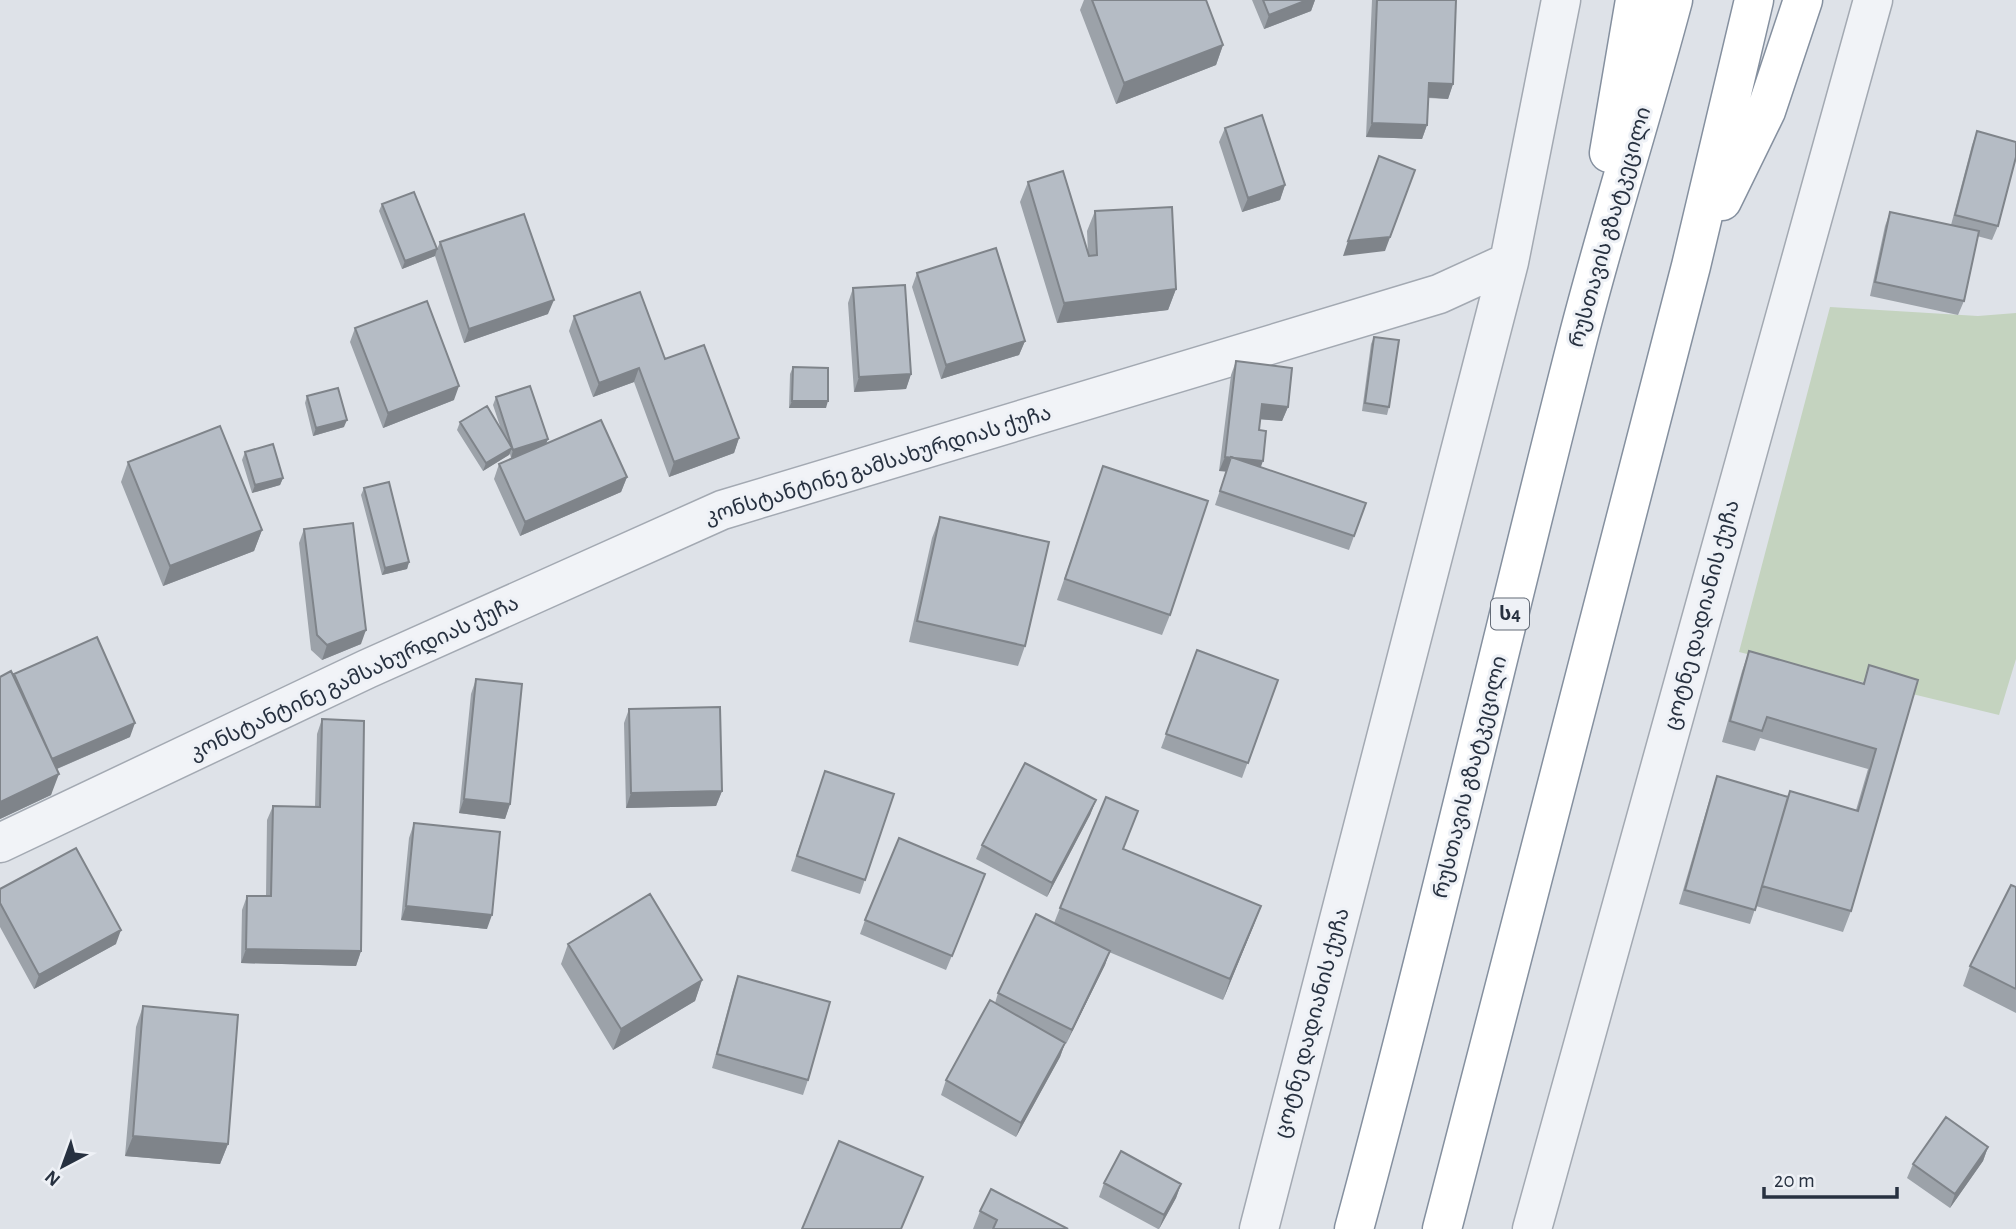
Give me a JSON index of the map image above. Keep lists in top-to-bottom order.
{
  "streets": {
    "highway": ["რუსთავის გზატკეცილი", "ს4"],
    "street": ["კონსტანტინე გამსახურდიას ქუჩა", "ცოტნე დადიანის ქუჩა"]
  },
  "crossings": [
    ["კონსტანტინე გამსახურდიას ქუჩა", "ცოტნე დადიანის ქუჩა"]
  ],
  "scale_bar": "20 m",
  "north": "bottom left"
}
